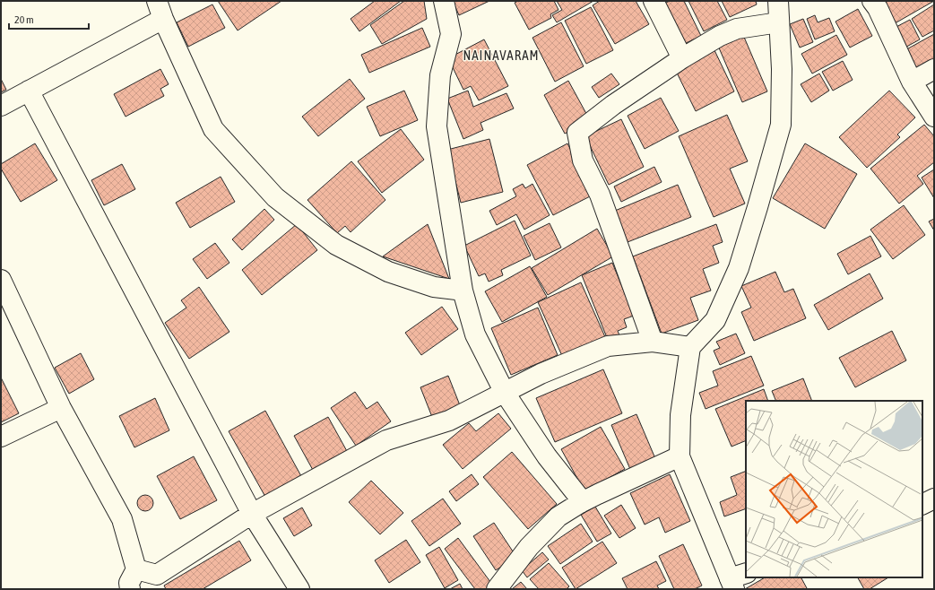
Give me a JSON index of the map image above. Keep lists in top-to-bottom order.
{
  "districts": ["NAINAVARAM"],
  "scale_bar": "20 m"
}
